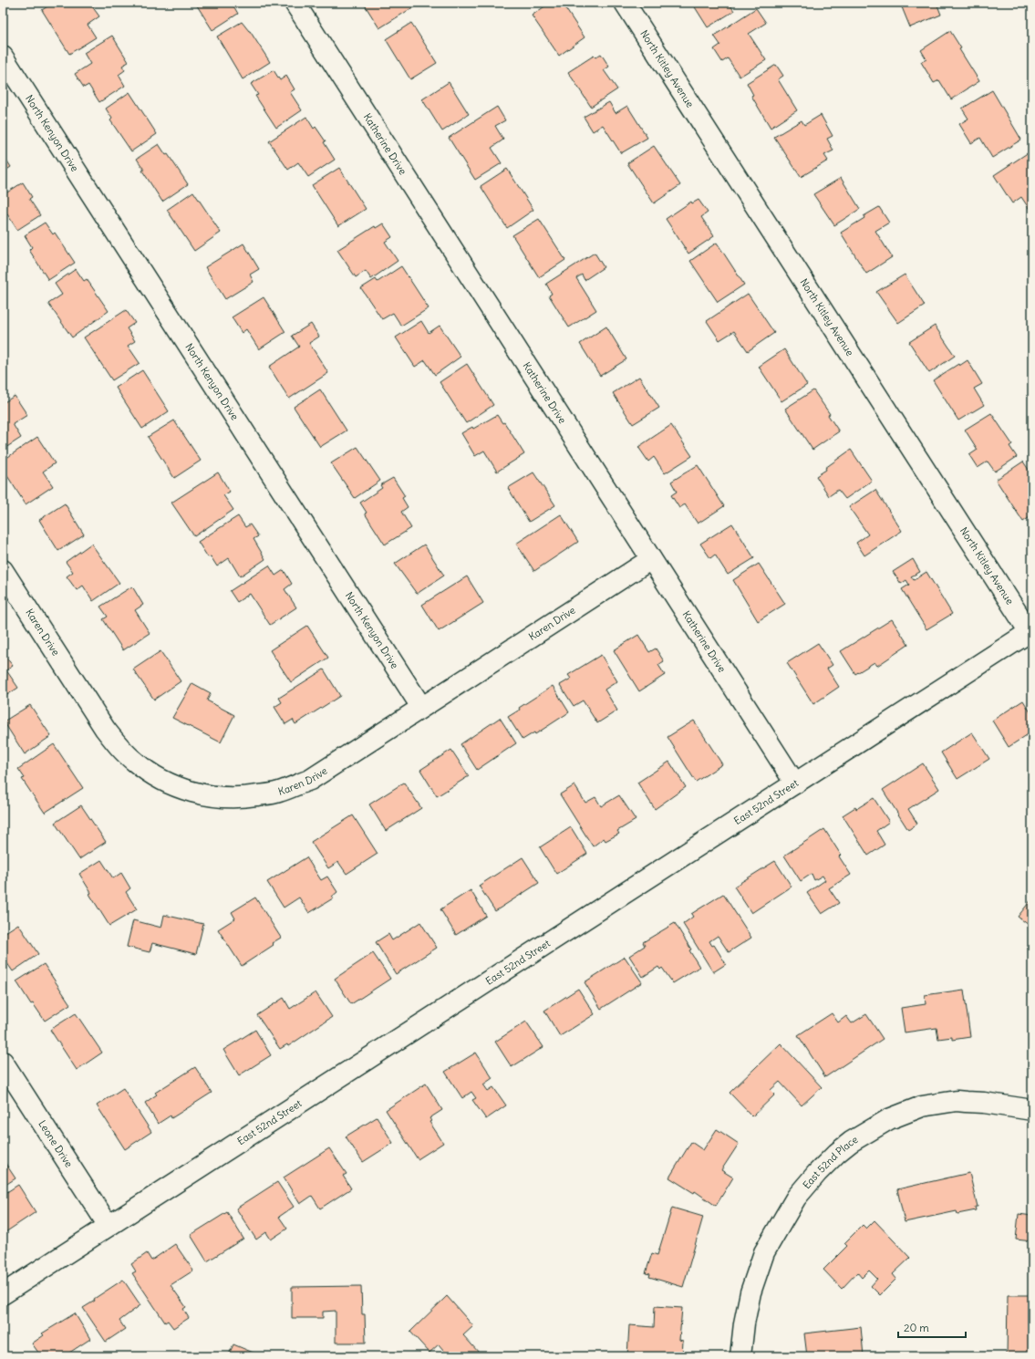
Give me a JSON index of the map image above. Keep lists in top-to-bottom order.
{
  "streets": {
    "street": [
      "North Kitley Avenue",
      "North Kenyon Drive",
      "Katherine Drive",
      "Karen Drive",
      "East 52nd Street",
      "Leone Drive",
      "East 52nd Place"
    ]
  },
  "crossings": [
    ["North Kitley Avenue", "East 52nd Street"],
    ["North Kenyon Drive", "Karen Drive"],
    ["Katherine Drive", "Karen Drive"],
    ["Katherine Drive", "East 52nd Street"],
    ["East 52nd Street", "Leone Drive"]
  ],
  "scale_bar": "20 m"
}
